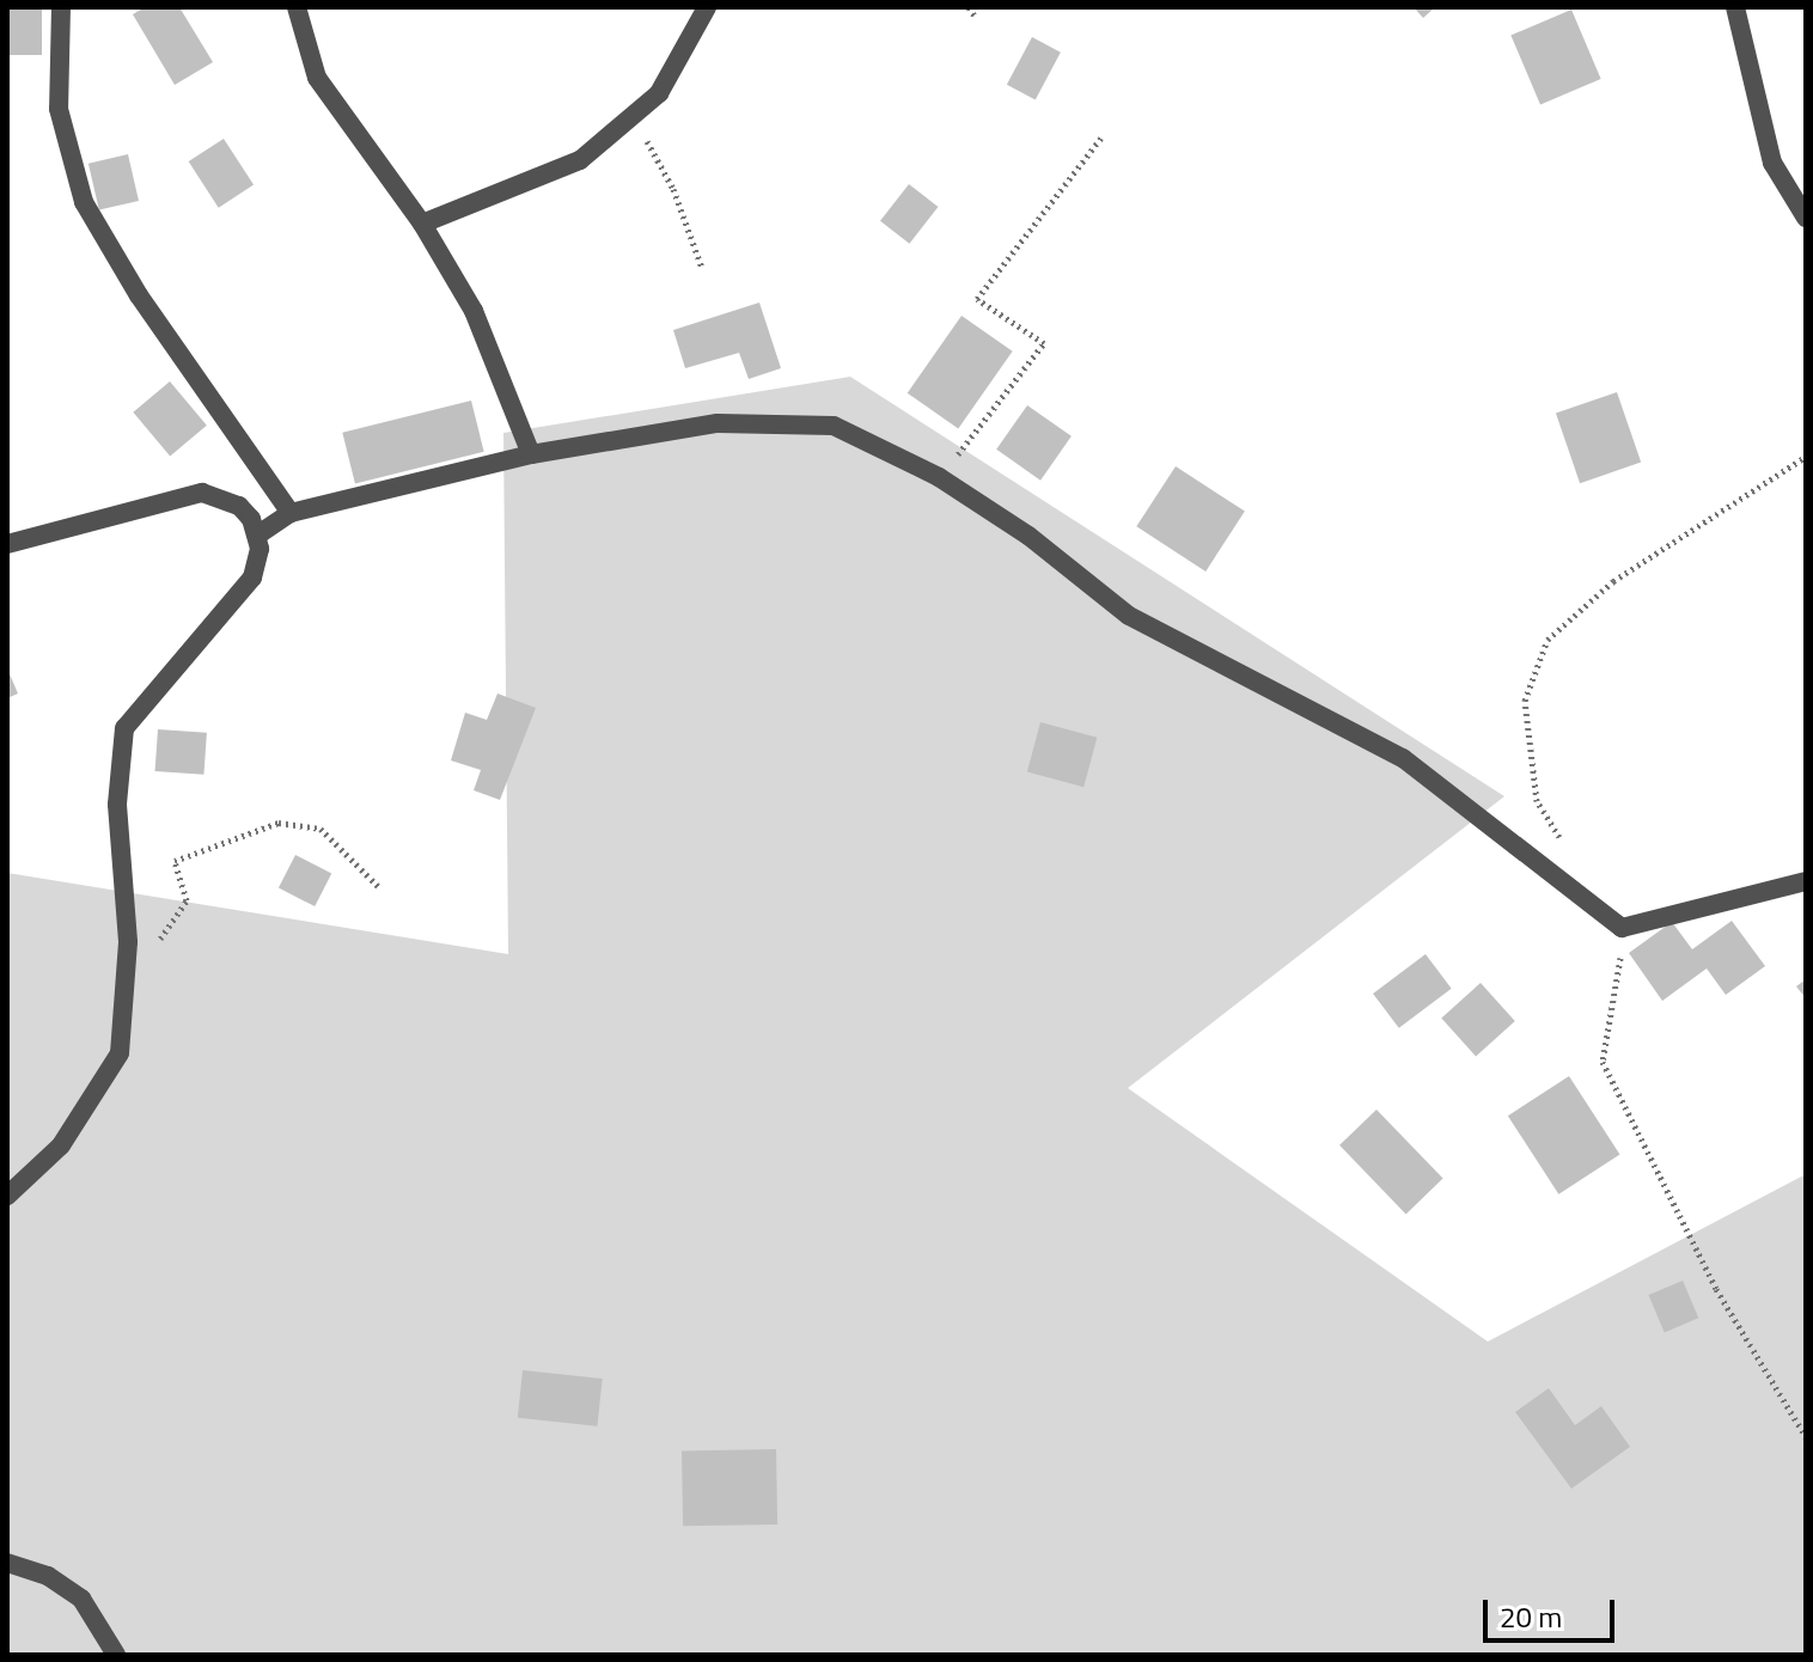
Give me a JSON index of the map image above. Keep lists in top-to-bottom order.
{
  "scale_bar": "20 m"
}
